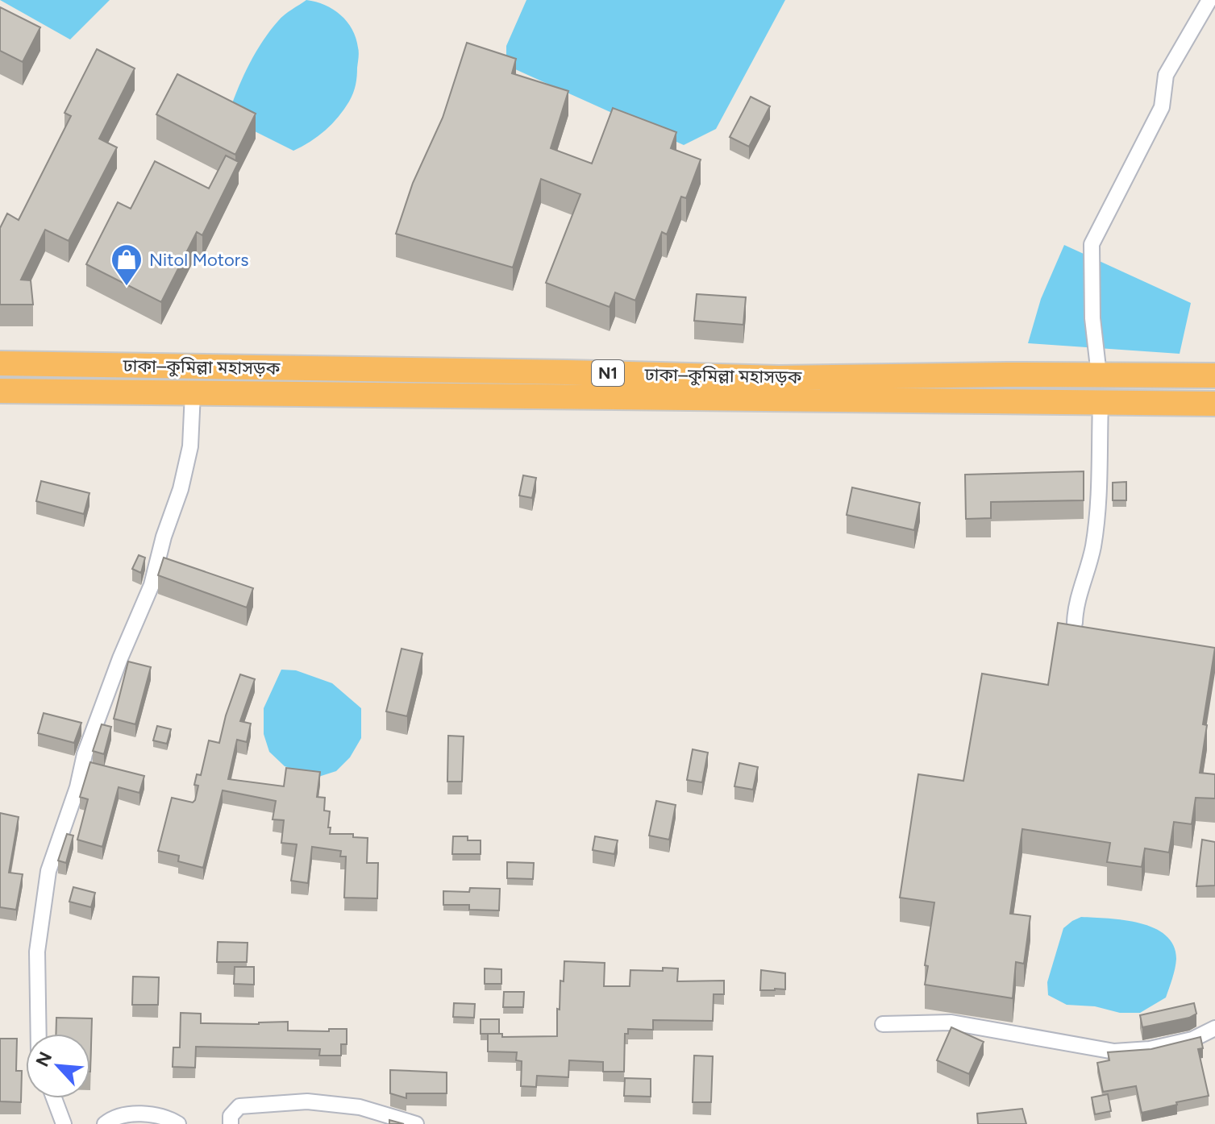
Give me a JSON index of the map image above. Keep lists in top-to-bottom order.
{
  "streets": {
    "highway": ["ঢাকা–কুমিল্লা মহাসড়ক", "N1"]
  },
  "places": {
    "shop": ["Nitol Motors"]
  },
  "north": "top left"
}
